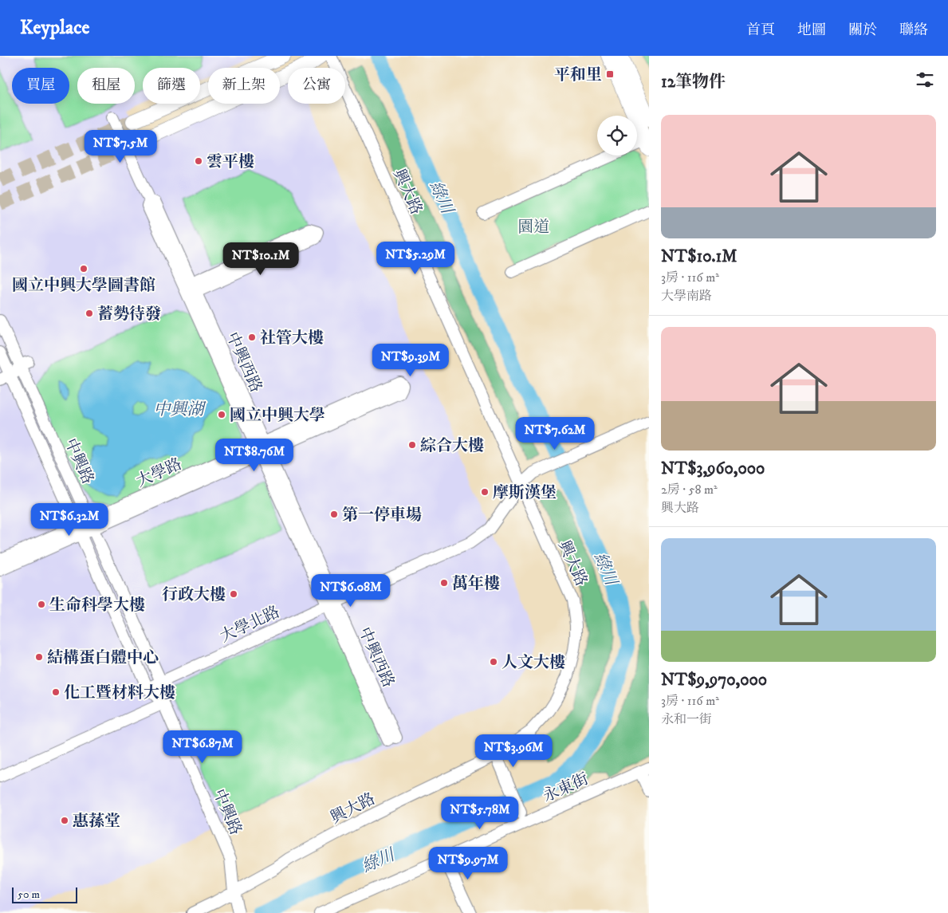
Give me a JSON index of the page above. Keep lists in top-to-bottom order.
{
  "streets": {
    "street": [
      "興大路",
      "中興西路",
      "中興路",
      "大學路",
      "大學北路",
      "永東街"
    ]
  },
  "crossings": [
    ["興大路", "中興路"],
    ["興大路", "大學北路"],
    ["中興西路", "大學路"],
    ["中興西路", "大學北路"],
    ["中興路", "大學路"],
    ["中興路", "大學北路"]
  ],
  "water": ["綠川", "中興湖"],
  "parks": ["園道"],
  "places": {
    "transit": ["平和里"],
    "other": [
      "雲平樓",
      "國立中興大學圖書館",
      "蓄勢待發",
      "社管大樓",
      "國立中興大學",
      "綜合大樓",
      "摩斯漢堡",
      "第一停車場",
      "萬年樓",
      "行政大樓",
      "生命科學大樓",
      "結構蛋白體中心",
      "人文大樓",
      "化工暨材料大樓",
      "惠蓀堂"
    ]
  },
  "scale_bar": "50 m",
  "page": {
    "header": "Keyplace",
    "nav": [
      "首頁",
      "地圖",
      "關於",
      "聯絡"
    ],
    "heading": "12筆物件",
    "chip": [
      "買屋",
      "租屋",
      "篩選",
      "新上架",
      "公寓"
    ],
    "list": [
      {
        "name": "NT$10.1M",
        "note": "3房 · 116 m² · 大學南路"
      },
      {
        "name": "NT$3,960,000",
        "note": "2房 · 58 m² · 興大路"
      },
      {
        "name": "NT$9,970,000",
        "note": "3房 · 116 m² · 永和一街"
      }
    ],
    "price": [
      "NT$7.5M",
      "NT$5.29M",
      "NT$10.1M",
      "NT$9.39M",
      "NT$7.62M",
      "NT$8.76M",
      "NT$6.32M",
      "NT$6.08M",
      "NT$6.87M",
      "NT$3.96M",
      "NT$5.78M",
      "NT$9.97M"
    ],
    "scale": "50 m"
  }
}
